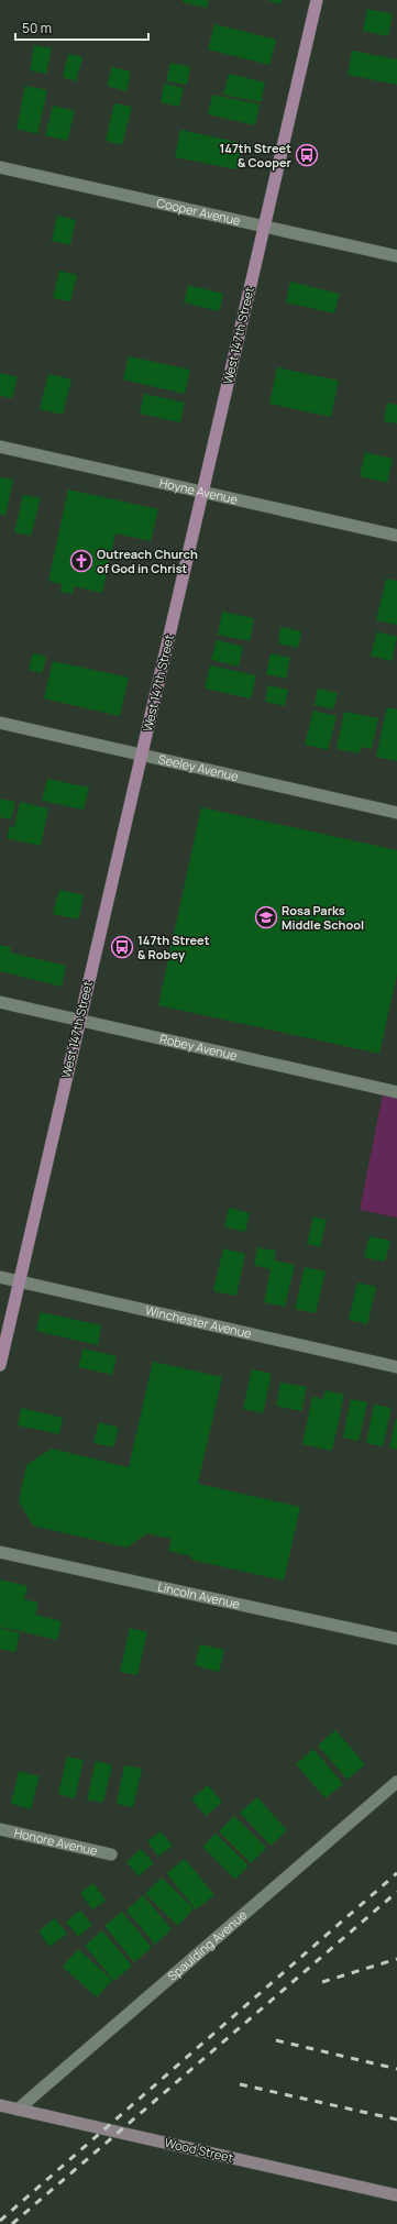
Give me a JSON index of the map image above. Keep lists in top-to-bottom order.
{
  "streets": {
    "main road": ["West 147th Street", "Wood Street"],
    "street": [
      "Cooper Avenue",
      "Hoyne Avenue",
      "Seeley Avenue",
      "Robey Avenue",
      "Winchester Avenue",
      "Lincoln Avenue",
      "Honore Avenue",
      "Spaulding Avenue"
    ]
  },
  "crossings": [
    ["Cooper Avenue", "West 147th Street"],
    ["West 147th Street", "Hoyne Avenue"],
    ["West 147th Street", "Seeley Avenue"],
    ["West 147th Street", "Robey Avenue"],
    ["West 147th Street", "Winchester Avenue"],
    ["Spaulding Avenue", "Wood Street"]
  ],
  "places": {
    "bus stop": ["147th Street & Cooper", "147th Street & Robey"],
    "church": ["Outreach Church of God in Christ"],
    "school or university": ["Rosa Parks Middle School"]
  },
  "scale_bar": "50 m"
}
